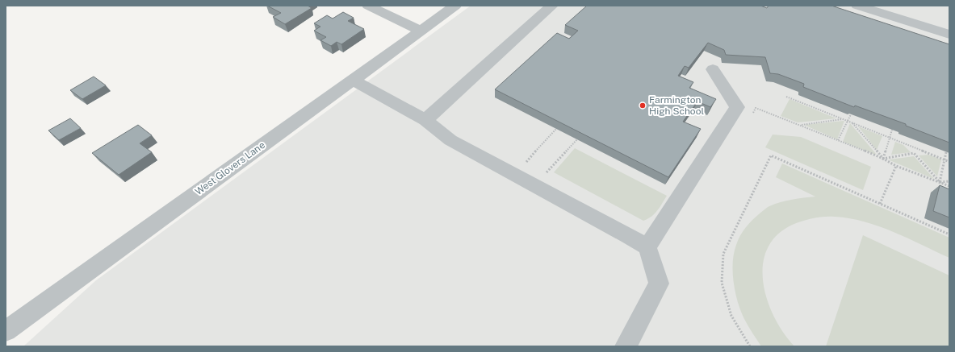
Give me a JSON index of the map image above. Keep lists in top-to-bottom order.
{
  "streets": {
    "street": ["West Glovers Lane"]
  },
  "places": ["Farmington High School"]
}
